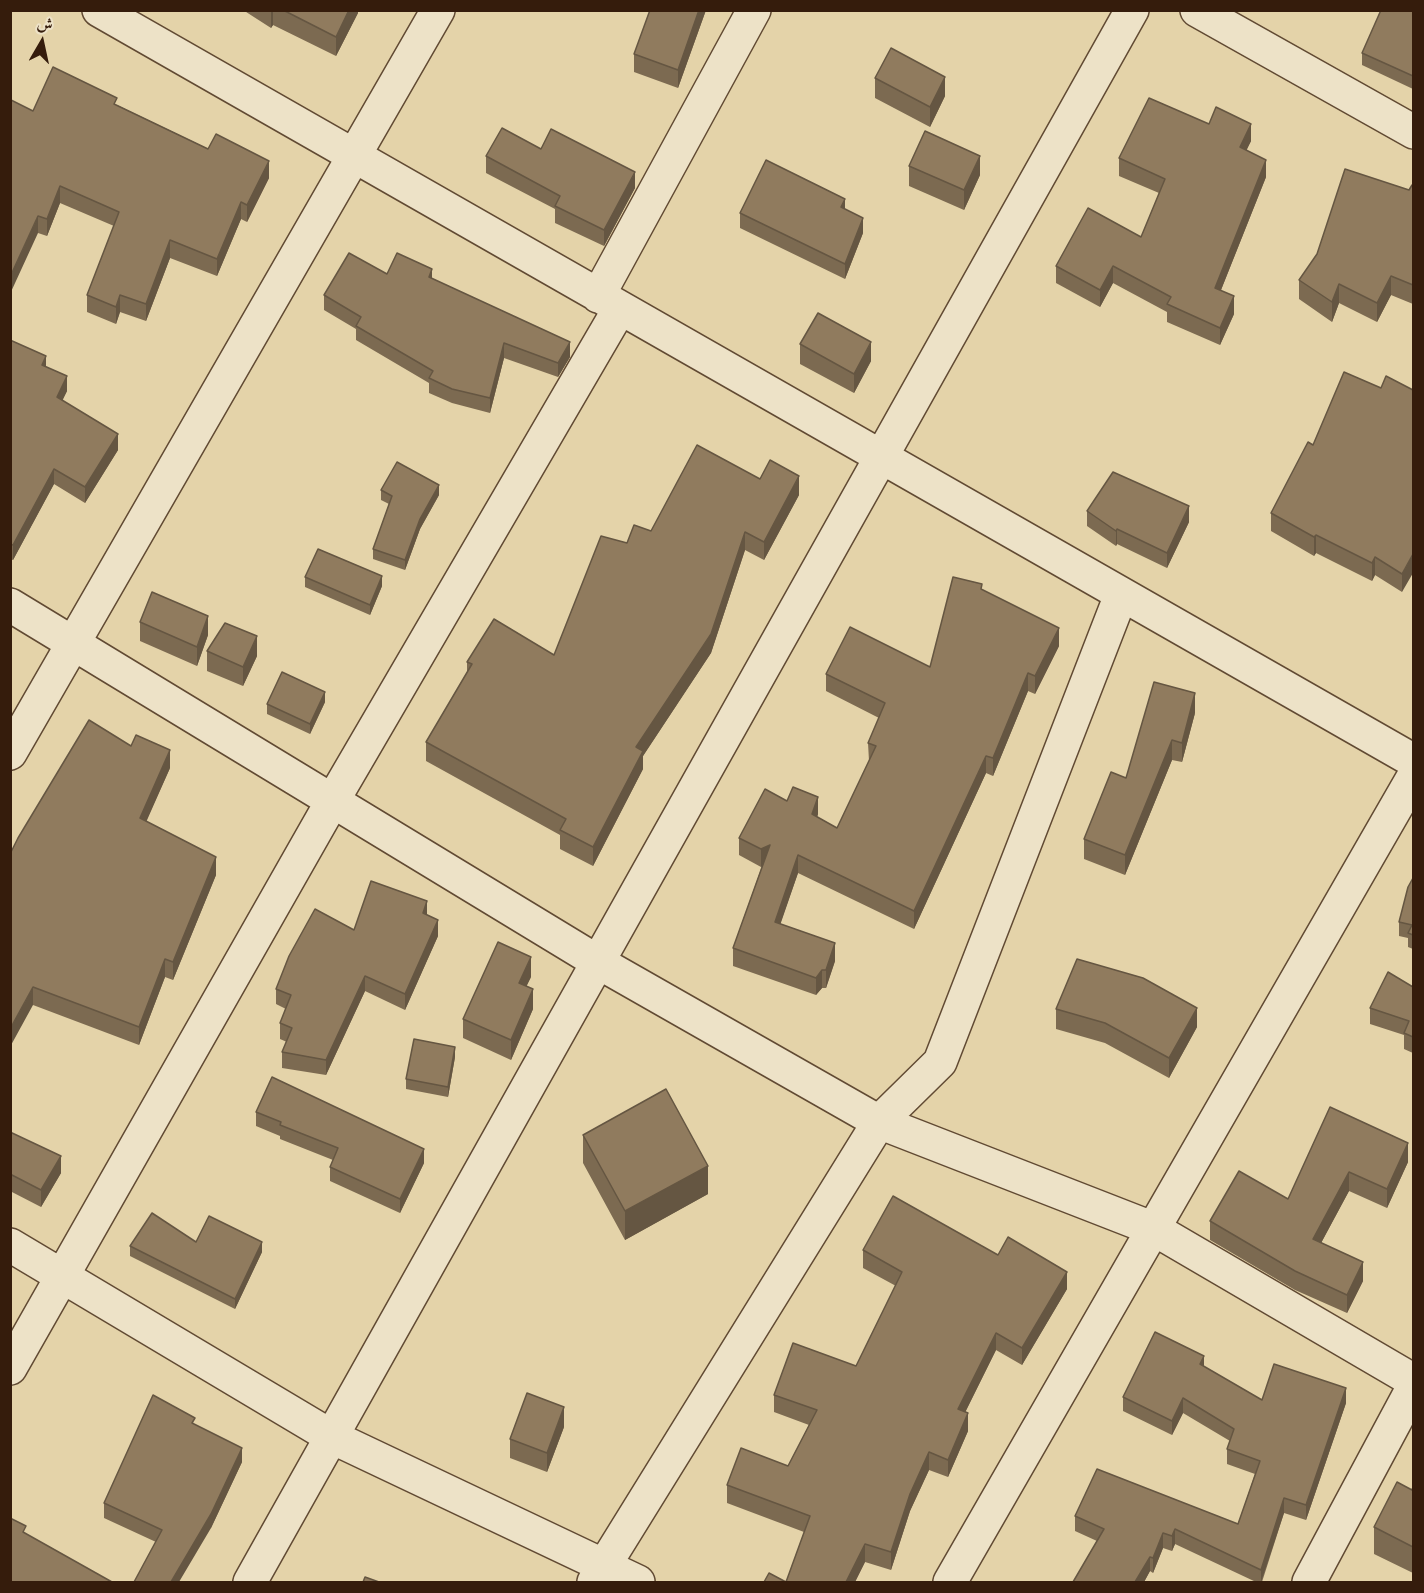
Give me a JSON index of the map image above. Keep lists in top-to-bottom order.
{
  "north": "top"
}
